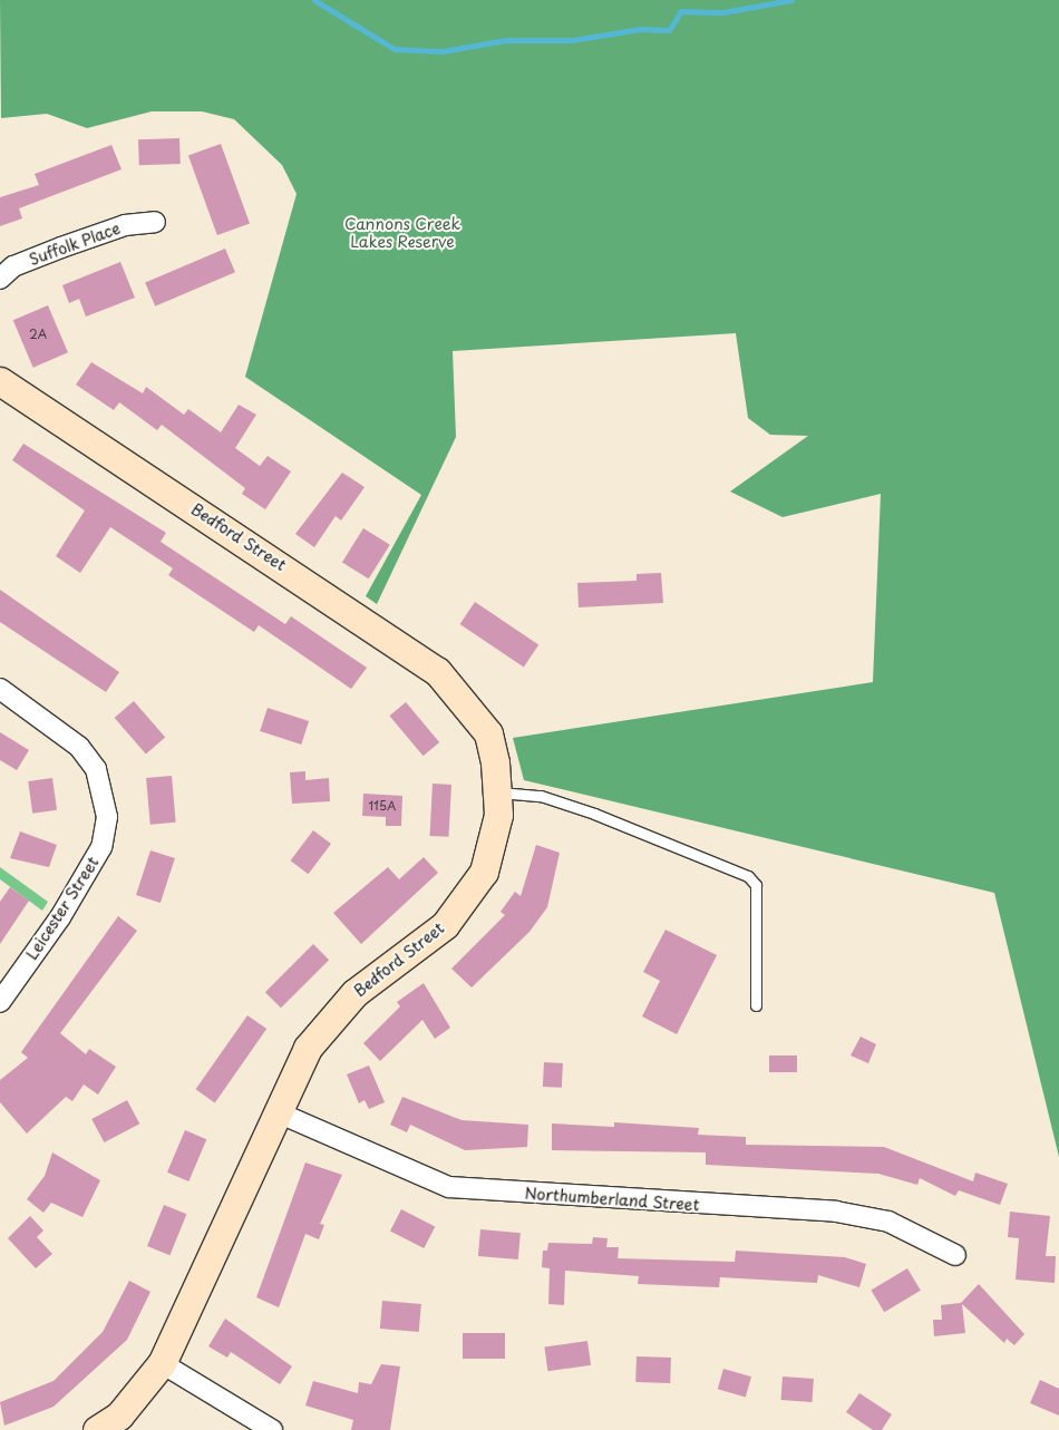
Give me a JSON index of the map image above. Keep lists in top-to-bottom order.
{
  "streets": {
    "street": [
      "Suffolk Place",
      "Bedford Street",
      "Leicester Street",
      "Northumberland Street"
    ]
  },
  "crossings": [
    ["Bedford Street", "Northumberland Street"]
  ],
  "parks": ["Cannons Creek Lakes Reserve"],
  "house_numbers": ["2A", "115A"]
}
